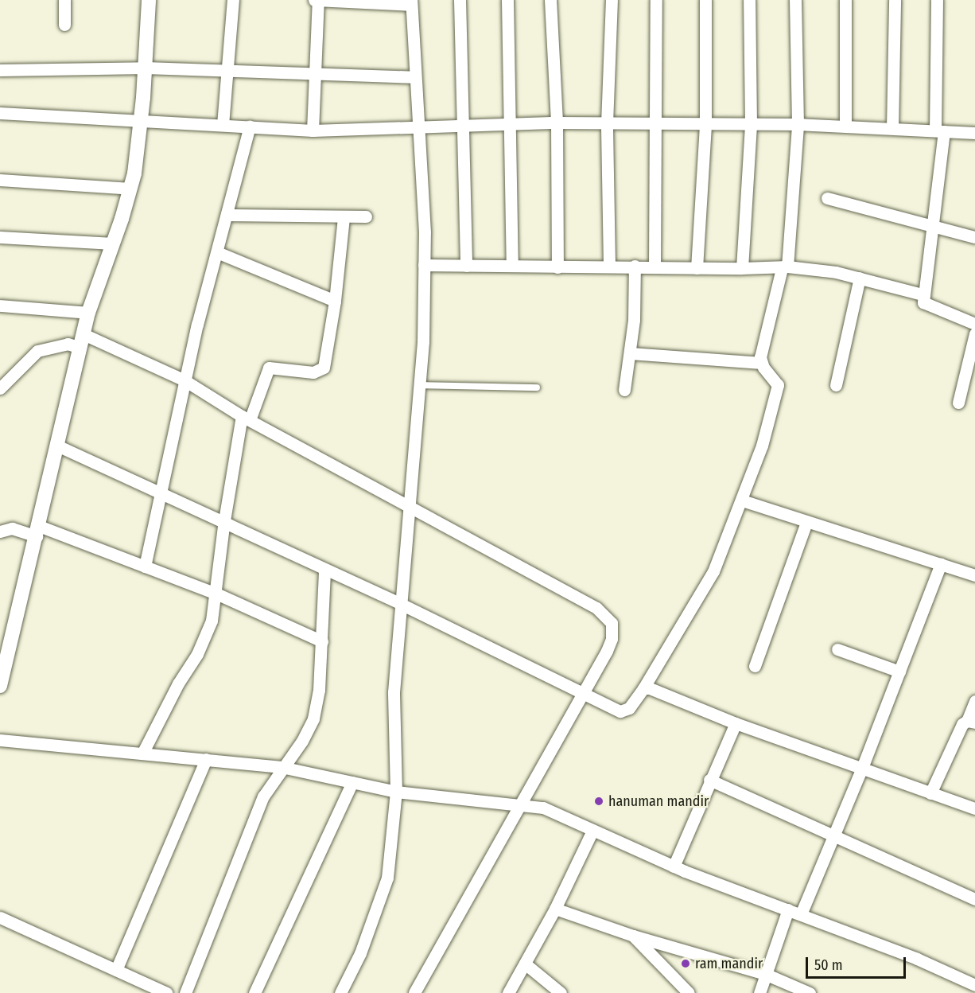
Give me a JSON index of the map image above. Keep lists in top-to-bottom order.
{
  "places": ["hanuman mandir", "ram mandir"],
  "scale_bar": "50 m"
}
